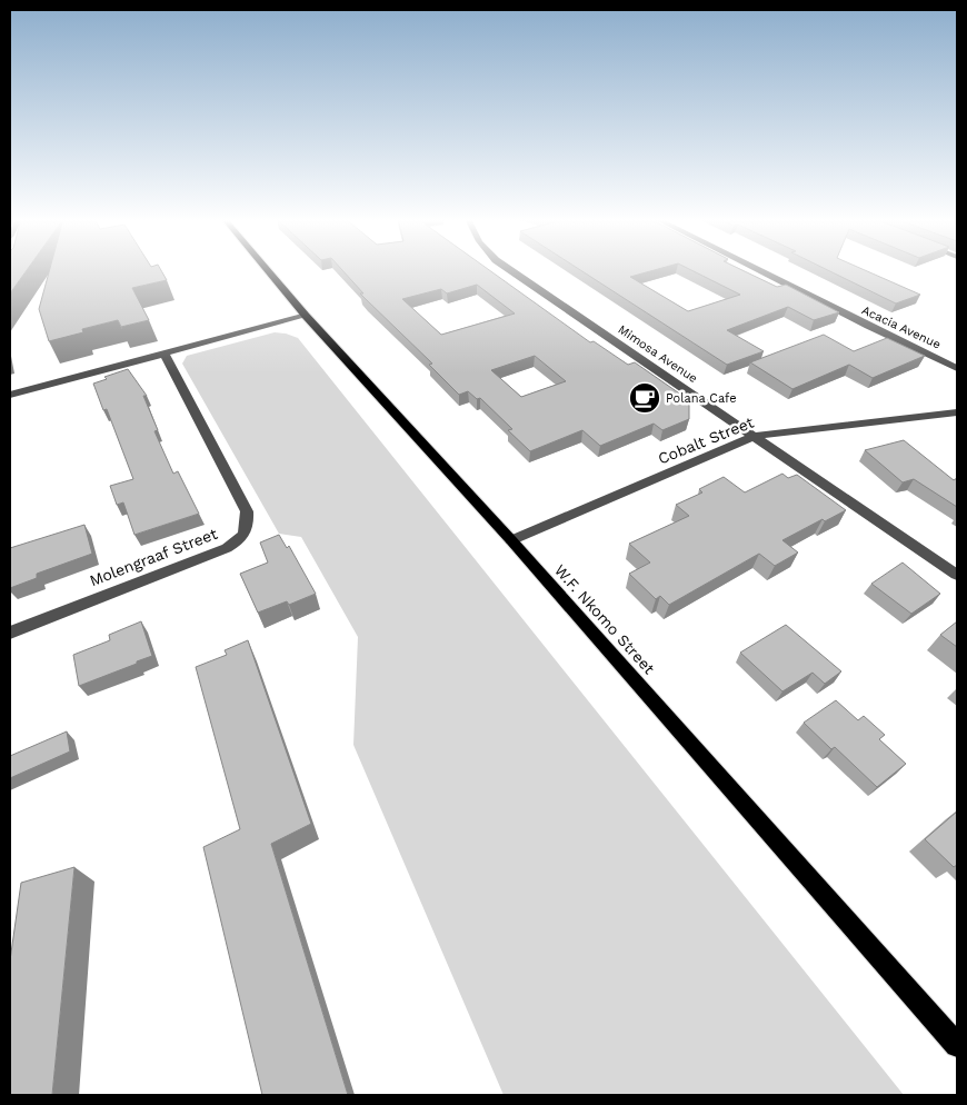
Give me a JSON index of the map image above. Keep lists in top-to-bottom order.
{
  "streets": {
    "main road": ["W.F. Nkomo Street"],
    "street": [
      "Acacia Avenue",
      "Mimosa Avenue",
      "Cobalt Street",
      "Molengraaf Street"
    ]
  },
  "crossings": [
    ["Mimosa Avenue", "Cobalt Street"],
    ["Cobalt Street", "W.F. Nkomo Street"]
  ],
  "places": {
    "cafe": ["Polana Cafe"]
  }
}
